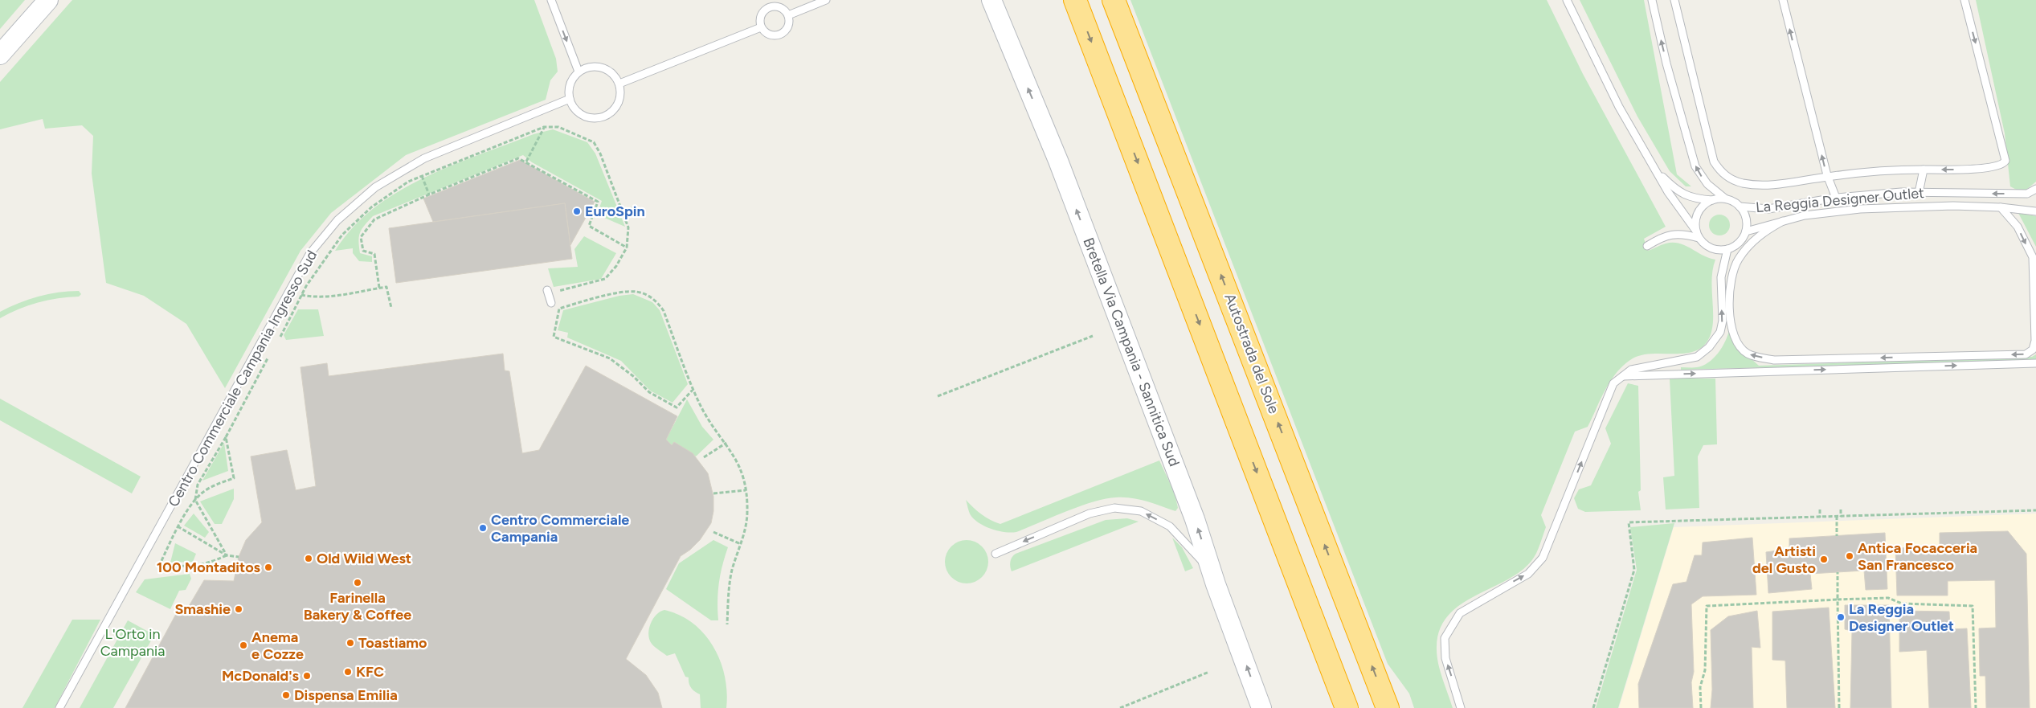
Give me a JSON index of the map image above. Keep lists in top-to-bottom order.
{
  "streets": {
    "highway": ["Autostrada del Sole"],
    "street": ["Bretella Via Campania - Sannitica Sud"],
    "lane": ["La Reggia Designer Outlet", "Centro Commerciale Campania Ingresso Sud"]
  },
  "one_way": ["Bretella Via Campania - Sannitica Sud"],
  "parks": ["L'Orto in Campania"],
  "places": [
    "EuroSpin",
    "Centro Commerciale Campania",
    "Antica Focacceria San Francesco",
    "Old Wild West",
    "Artisti del Gusto",
    "100 Montaditos",
    "Farinella Bakery & Coffee",
    "Smashie",
    "La Reggia Designer Outlet",
    "Toastiamo",
    "Anema e Cozze",
    "KFC",
    "McDonald's",
    "Dispensa Emilia"
  ]
}
